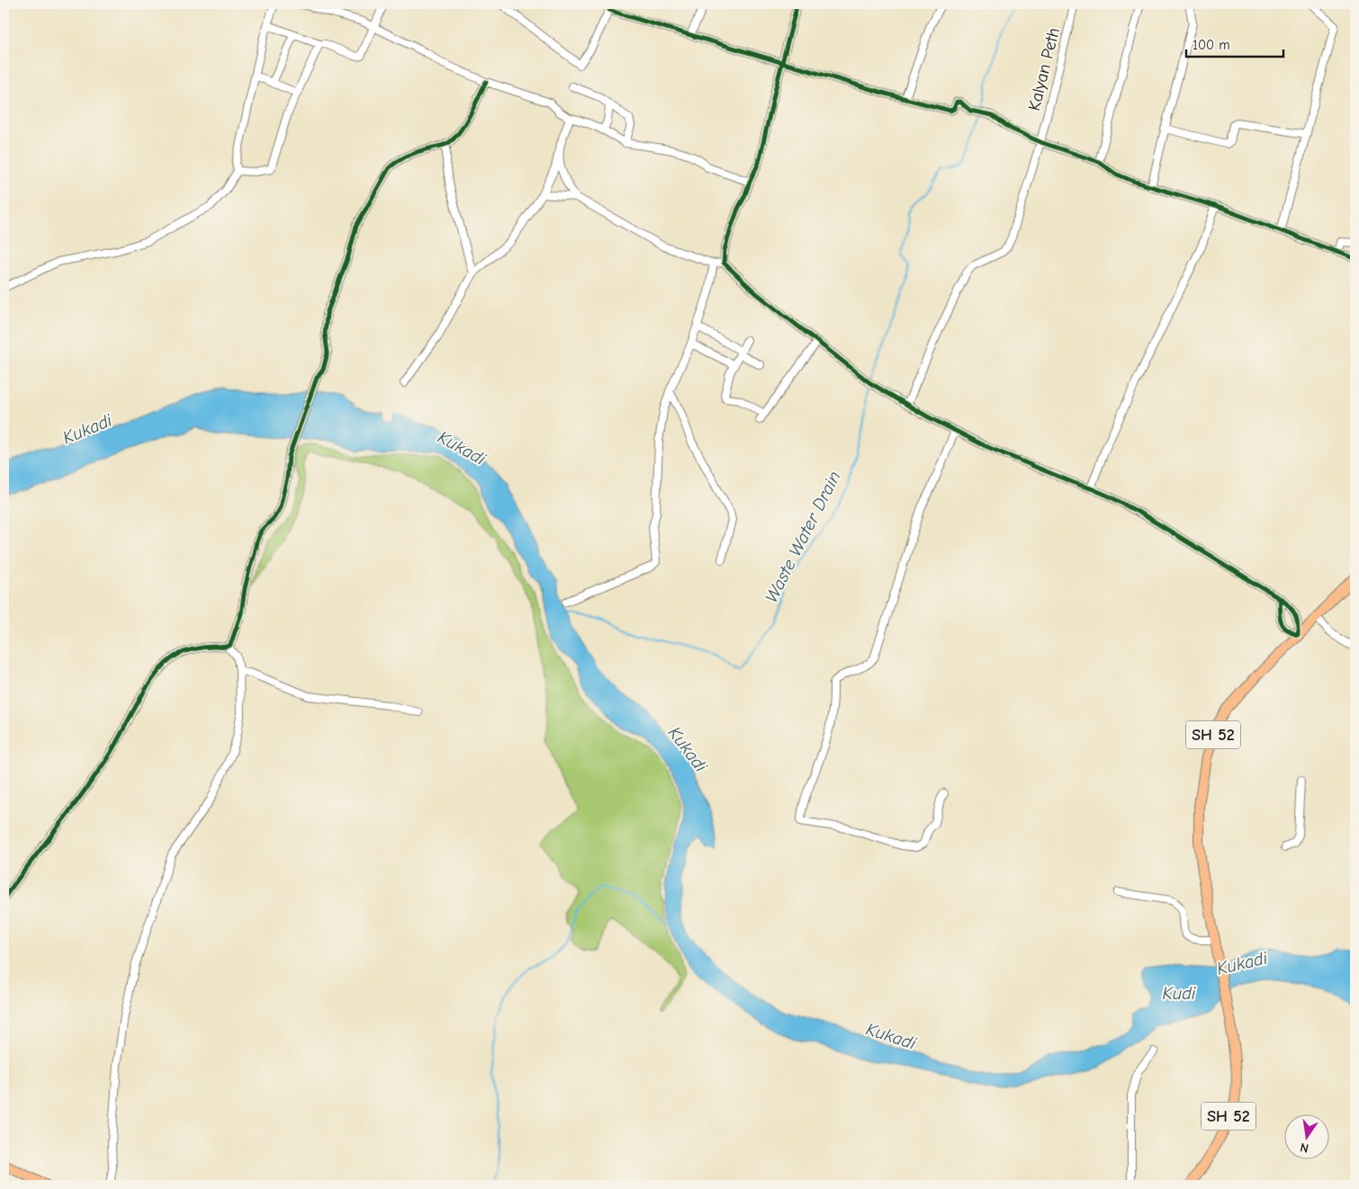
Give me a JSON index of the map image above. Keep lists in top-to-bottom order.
{
  "streets": {
    "main road": ["SH 52"],
    "street": ["Kalyan Peth"]
  },
  "water": ["Kukadi", "Waste Water Drain", "Kudi"],
  "scale_bar": "100 m",
  "north": "bottom"
}
